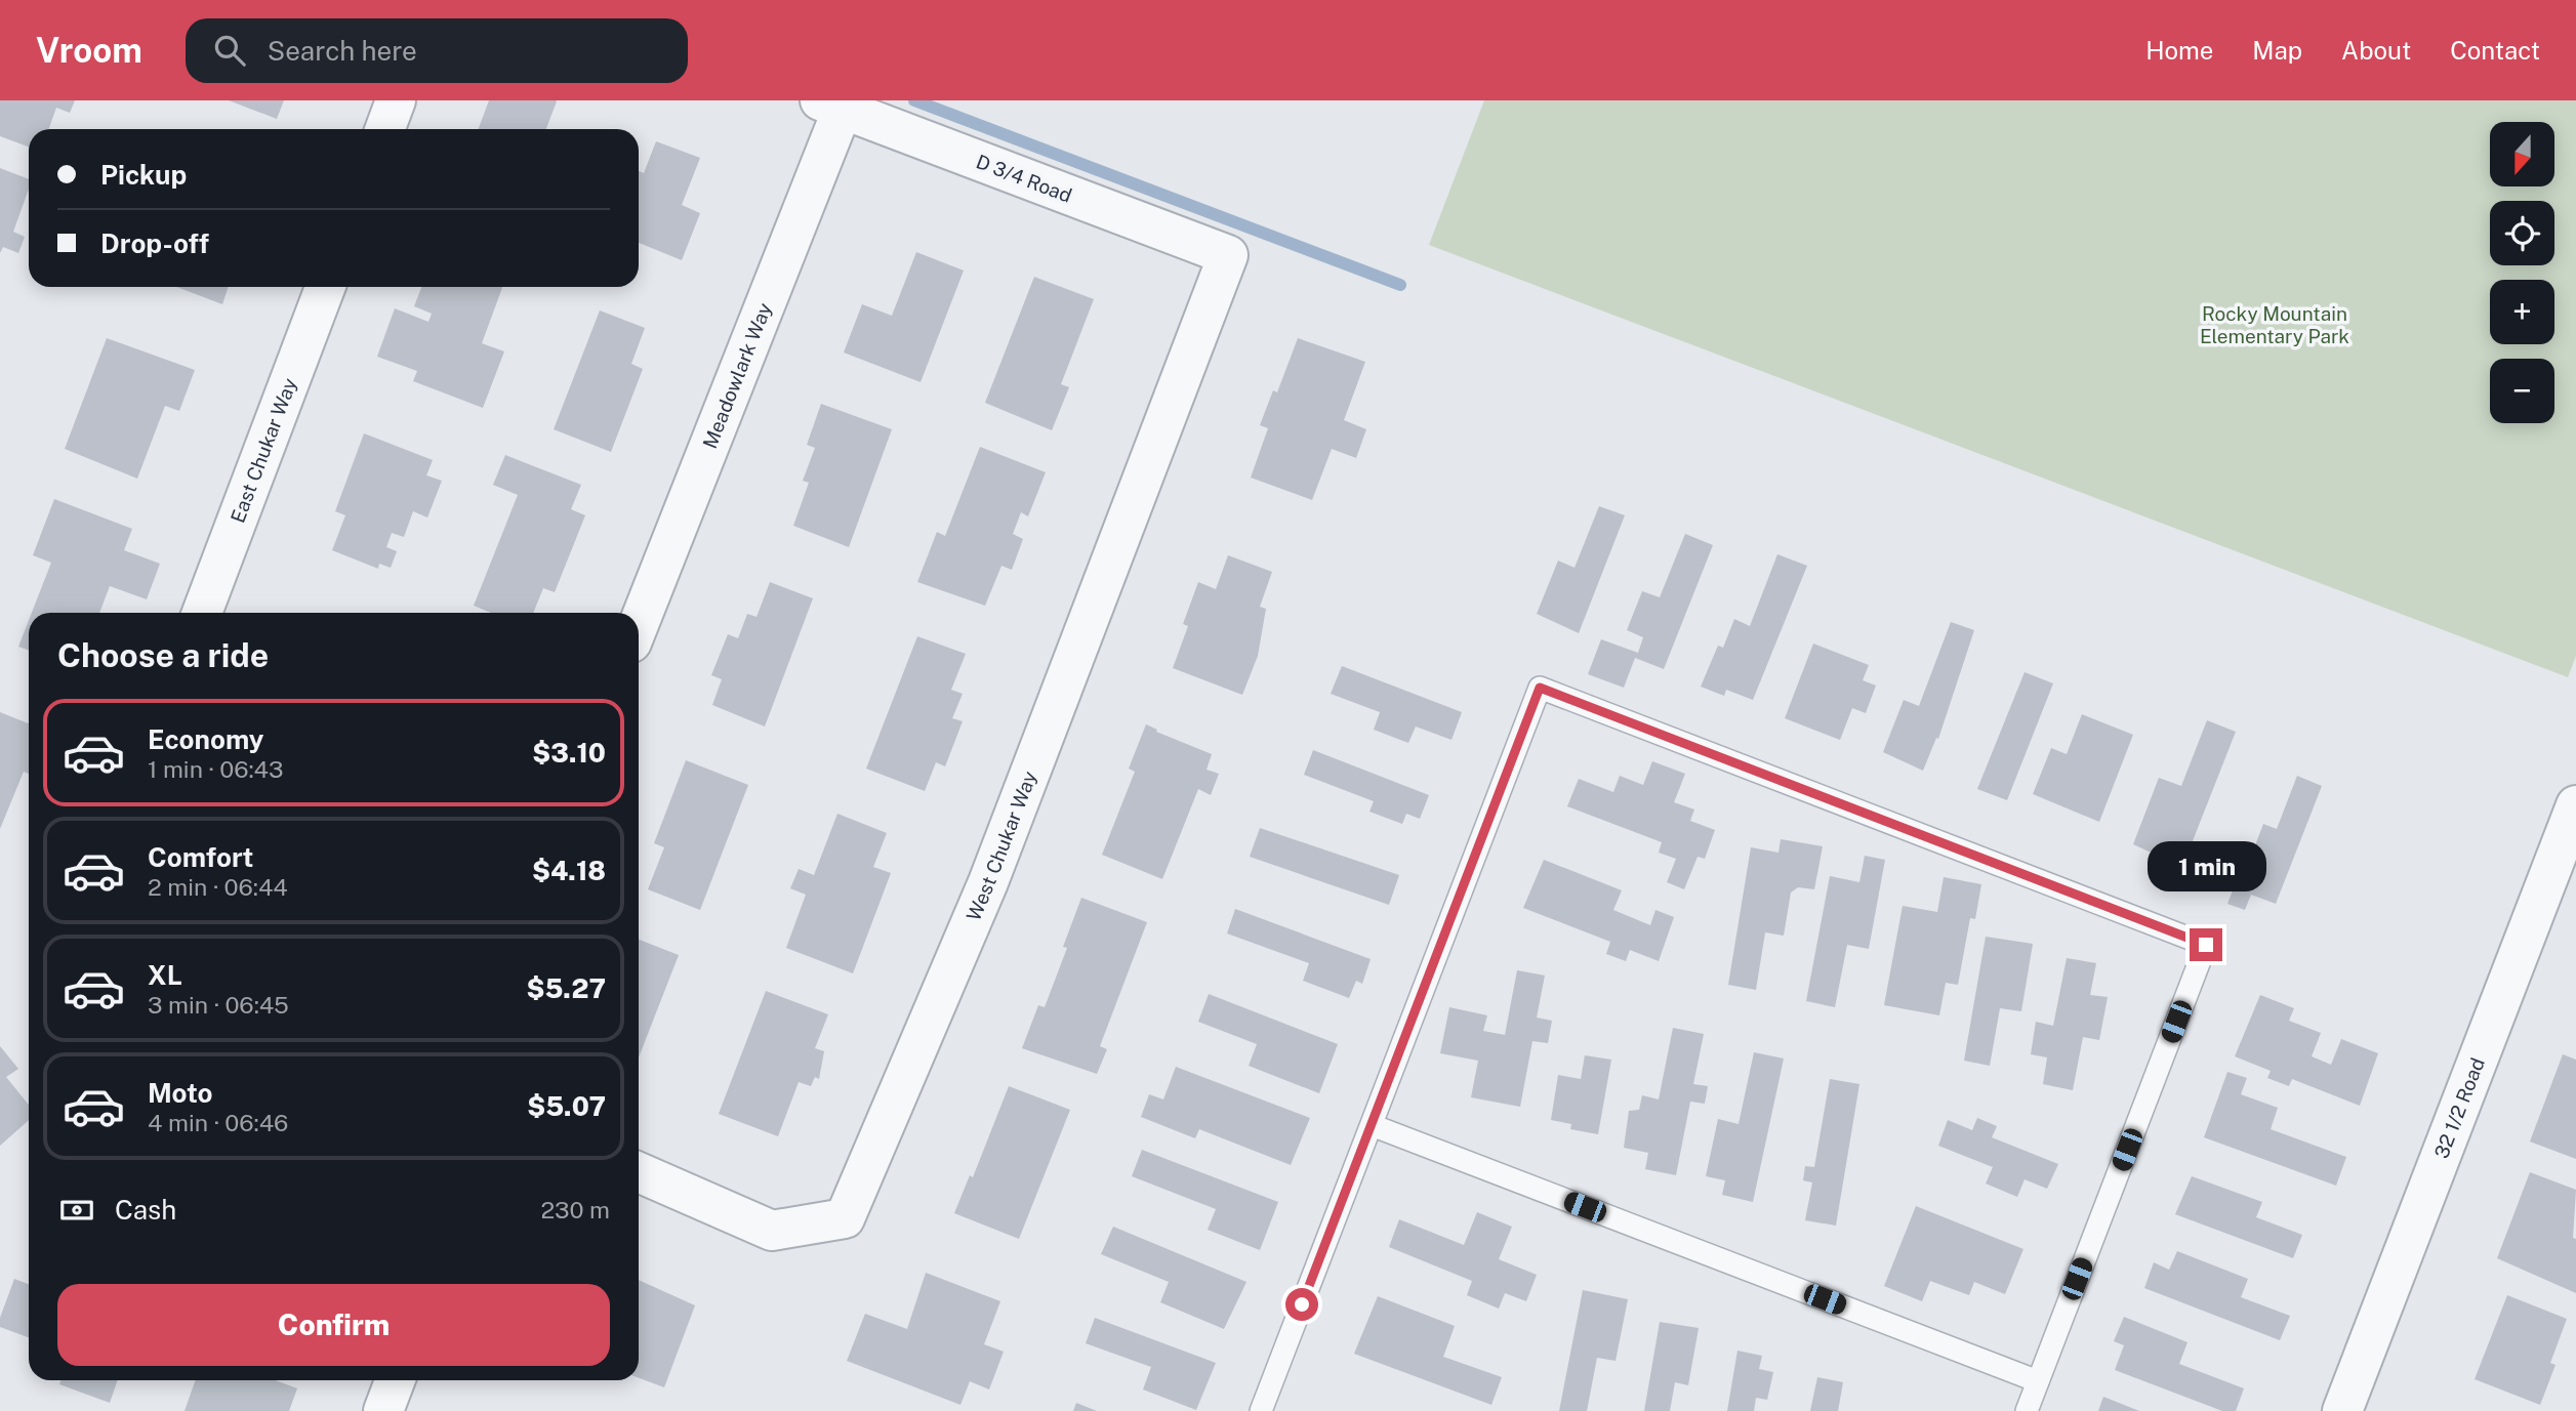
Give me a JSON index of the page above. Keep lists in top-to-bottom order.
{
  "streets": {
    "street": [
      "D 3/4 Road",
      "Meadowlark Way",
      "East Chukar Way",
      "West Chukar Way",
      "32 1/2 Road"
    ]
  },
  "crossings": [
    ["D 3/4 Road", "Meadowlark Way"],
    ["D 3/4 Road", "West Chukar Way"]
  ],
  "parks": ["Rocky Mountain Elementary Park"],
  "north": "bottom",
  "page": {
    "header": "Vroom",
    "search": "Search here",
    "nav": [
      "Home",
      "Map",
      "About",
      "Contact"
    ],
    "map_buttons": ["+", "−"],
    "banner": ["Pickup", "Drop-off"],
    "heading": "Choose a ride",
    "list": [
      {
        "name": "Economy",
        "note": "1 min · 06:43",
        "value": "$3.10"
      },
      {
        "name": "Comfort",
        "note": "2 min · 06:44",
        "value": "$4.18"
      },
      {
        "name": "XL",
        "note": "3 min · 06:45",
        "value": "$5.27"
      },
      {
        "name": "Moto",
        "note": "4 min · 06:46",
        "value": "$5.07"
      }
    ],
    "bubble": "1 min",
    "pay": ["Cash", "230 m"],
    "buttons": "Confirm"
  }
}
